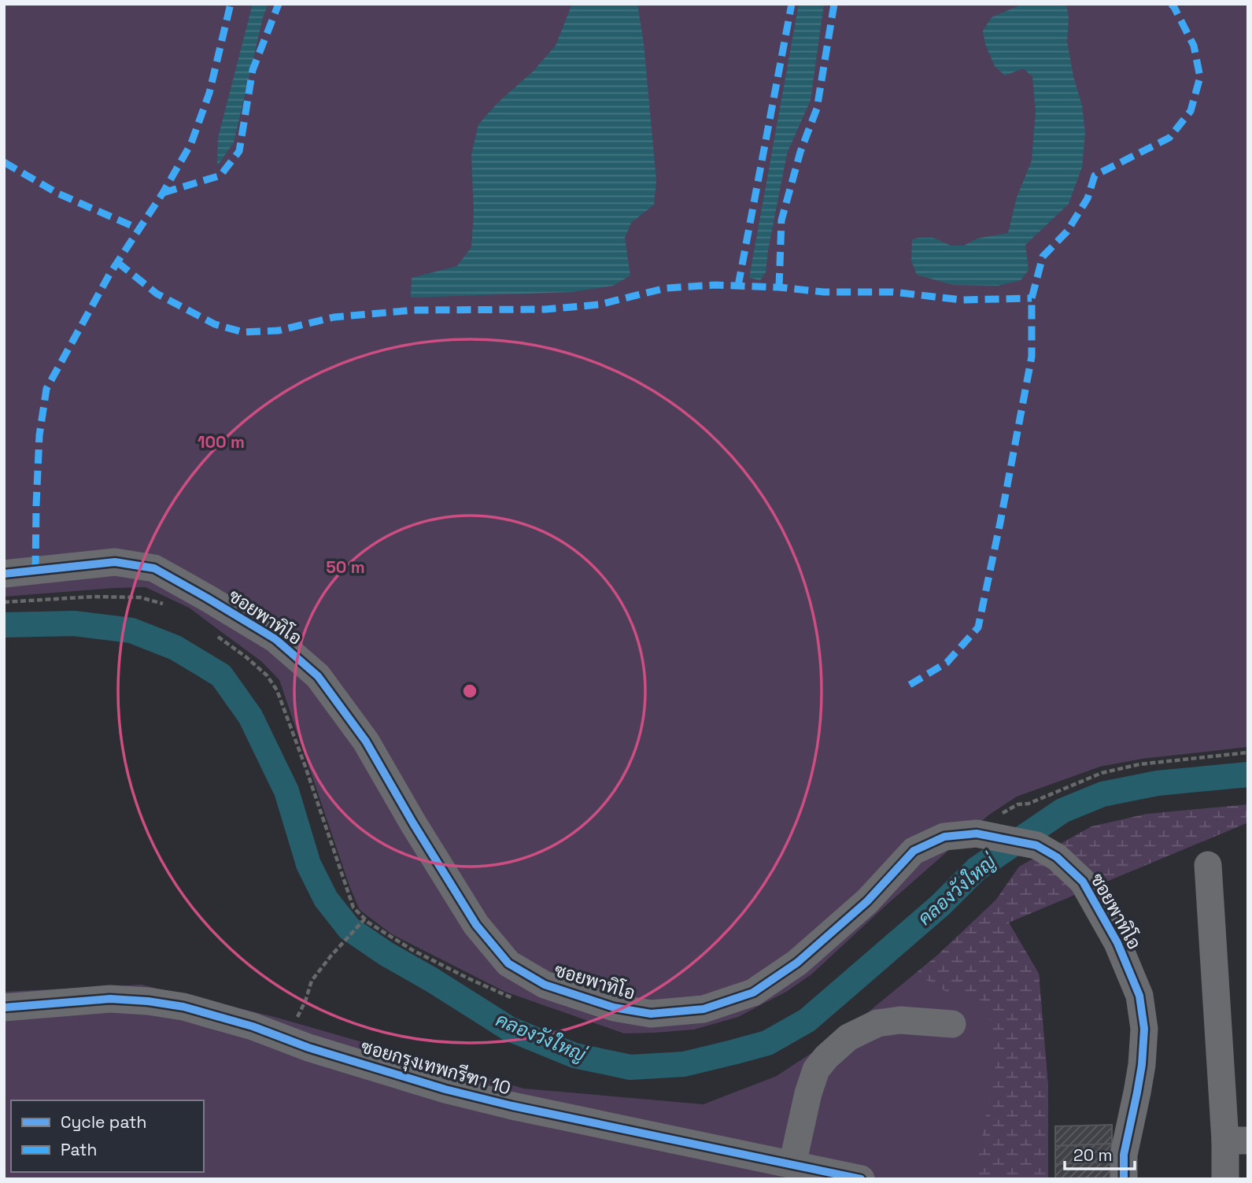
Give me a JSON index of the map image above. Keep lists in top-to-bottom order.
{
  "streets": {
    "street": ["ซอยพาทิโอ", "ซอยกรุงเทพกรีฑา 10"]
  },
  "water": ["คลองวังใหญ่"],
  "legend": ["Cycle path", "Path"],
  "scale_bar": "20 m",
  "rings": ["100 m", "50 m"]
}
